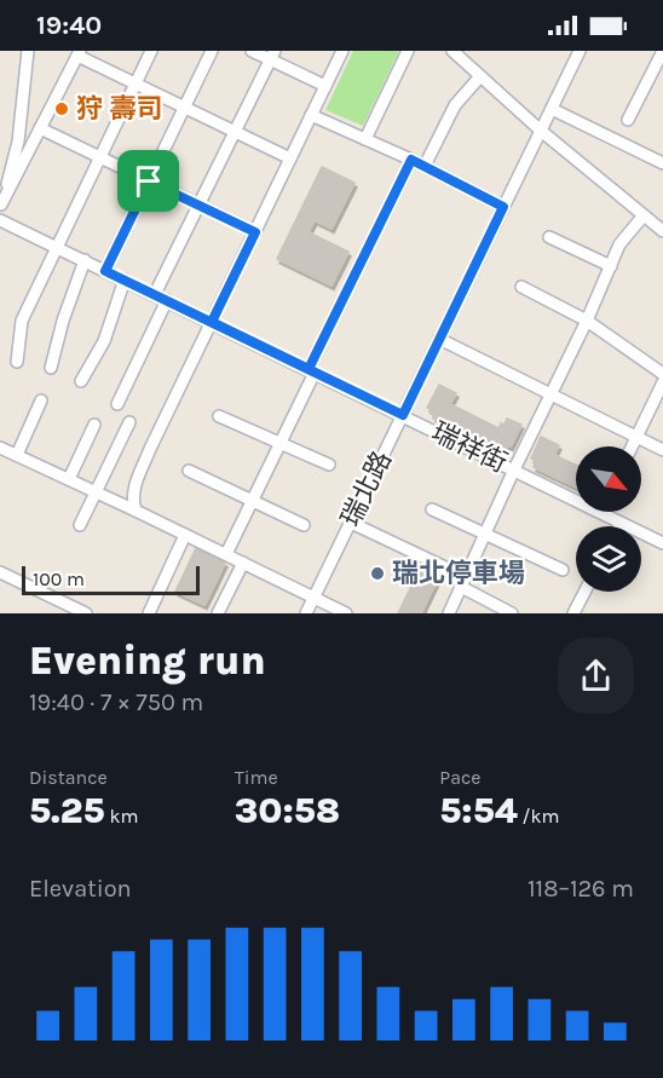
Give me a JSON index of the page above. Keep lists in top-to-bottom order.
{
  "streets": {
    "street": ["瑞祥街", "瑞北路"]
  },
  "crossings": [
    ["瑞祥街", "瑞北路"]
  ],
  "places": ["狩 壽司", "瑞北停車場"],
  "scale_bar": "100 m",
  "north": "bottom right",
  "page": {
    "status": "19:40",
    "scale": "100 m",
    "heading": ["Evening run", "19:40 · 7 × 750 m"],
    "stats": [
      ["Distance", "5.25 km"],
      ["Time", "30:58"],
      ["Pace", "5:54 /km"]
    ],
    "chart": ["Elevation", "118–126 m"]
  }
}
